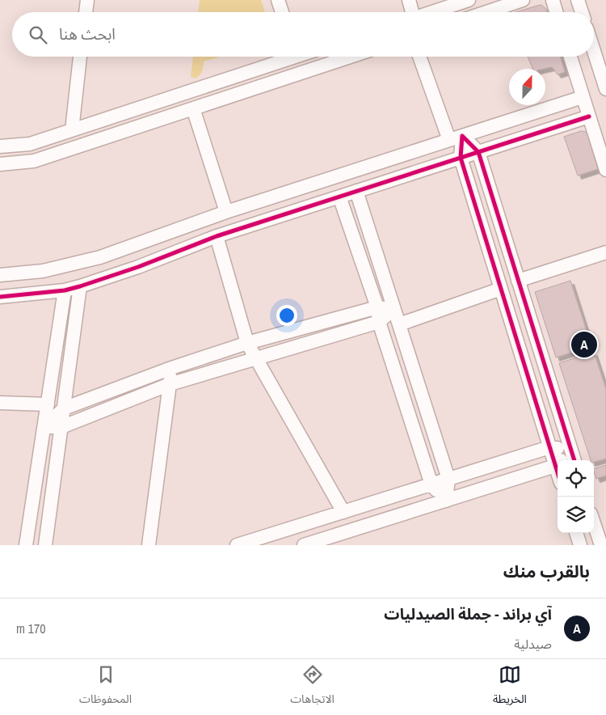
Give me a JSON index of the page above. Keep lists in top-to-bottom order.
{
  "north": "top",
  "page": {
    "search": "ابحث هنا",
    "pins": "A",
    "heading": "بالقرب منك",
    "list": [
      {
        "mark": "A",
        "name": "آي براند - جملة الصيدليات",
        "note": "صيدلية",
        "value": "170 m"
      }
    ],
    "nav": ["الخريطة", "الاتجاهات", "المحفوظات"]
  }
}
